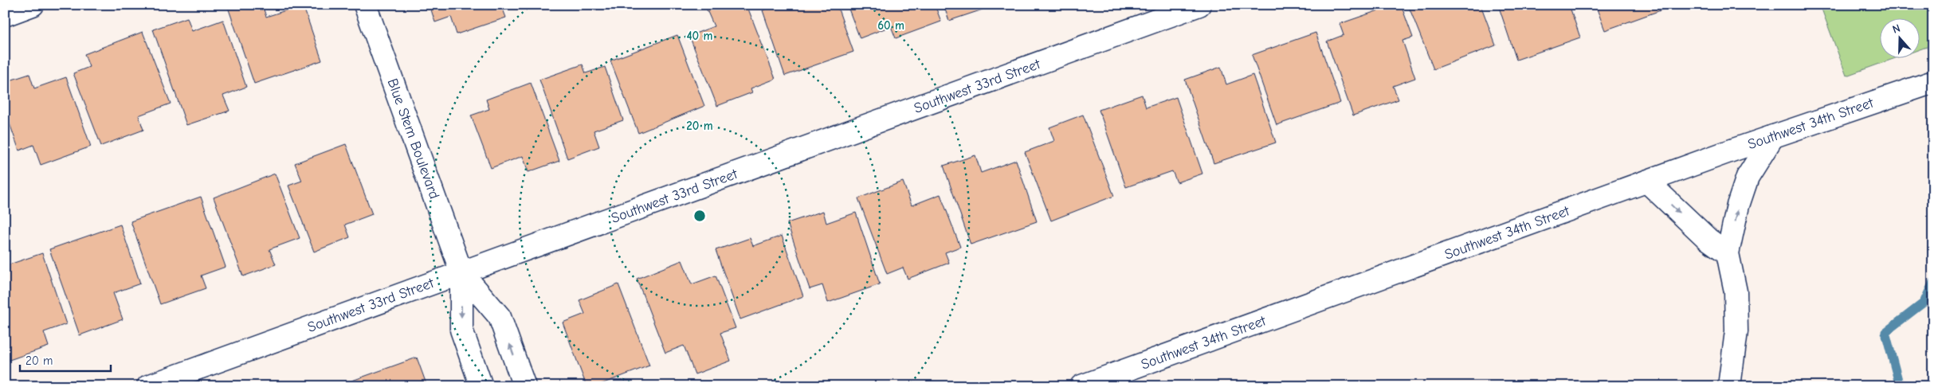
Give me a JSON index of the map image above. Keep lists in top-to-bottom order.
{
  "streets": {
    "street": ["Southwest 33rd Street", "Southwest 34th Street", "Blue Stem Boulevard"]
  },
  "crossings": [
    ["Southwest 33rd Street", "Blue Stem Boulevard"]
  ],
  "scale_bar": "20 m",
  "north": "top",
  "rings": ["60 m", "40 m", "20 m"]
}
